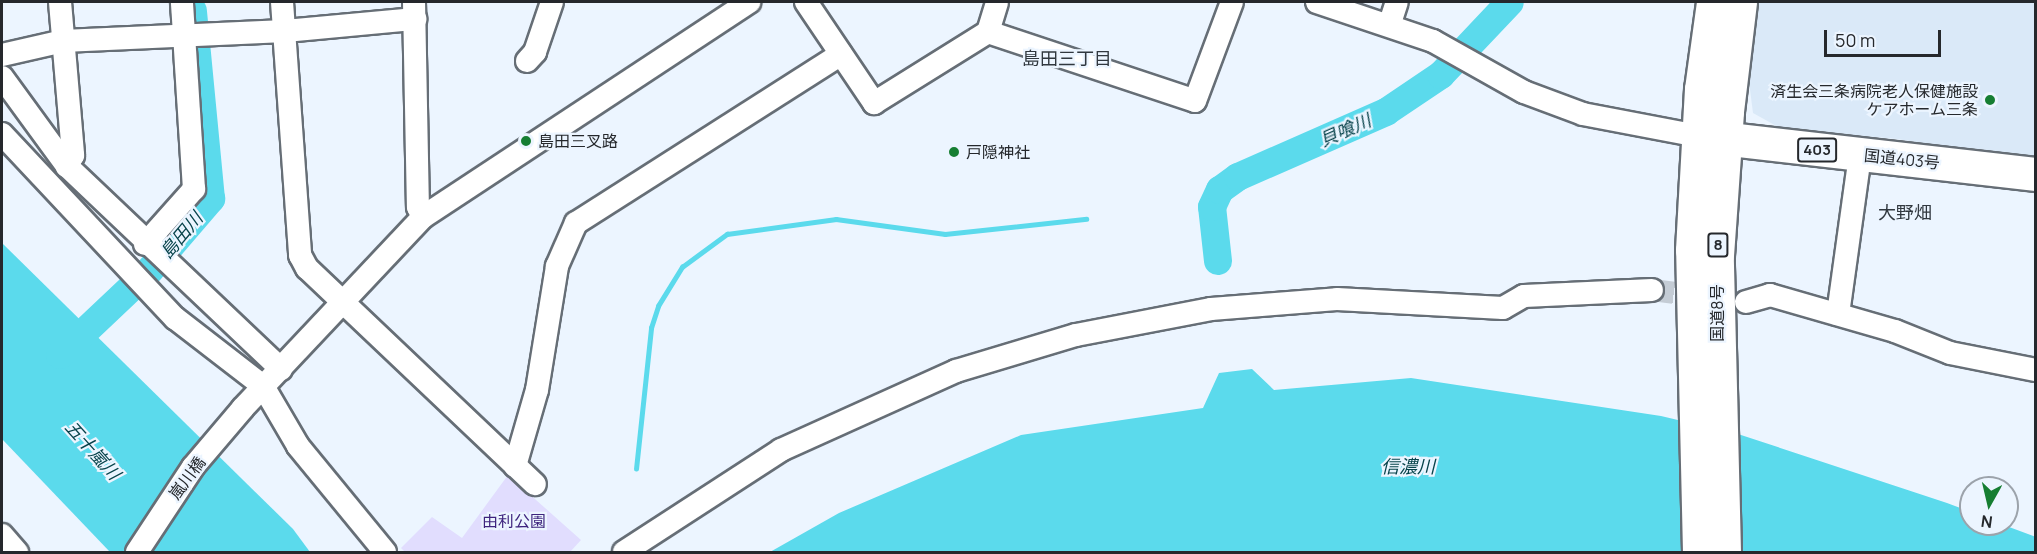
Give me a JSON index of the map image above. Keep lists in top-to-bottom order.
{
  "streets": {
    "highway": [
      "403",
      "国道403号",
      "8",
      "国道8号"
    ],
    "street": ["嵐川橋"]
  },
  "crossings": [
    ["国道403号", "国道8号"]
  ],
  "districts": ["島田三丁目", "大野畑"],
  "water": [
    "貝喰川",
    "島田川",
    "五十嵐川",
    "信濃川"
  ],
  "parks": ["由利公園"],
  "places": ["済生会三条病院老人保健施設 ケアホーム三条", "島田三叉路", "戸隠神社"],
  "scale_bar": "50 m",
  "north": "bottom"
}
